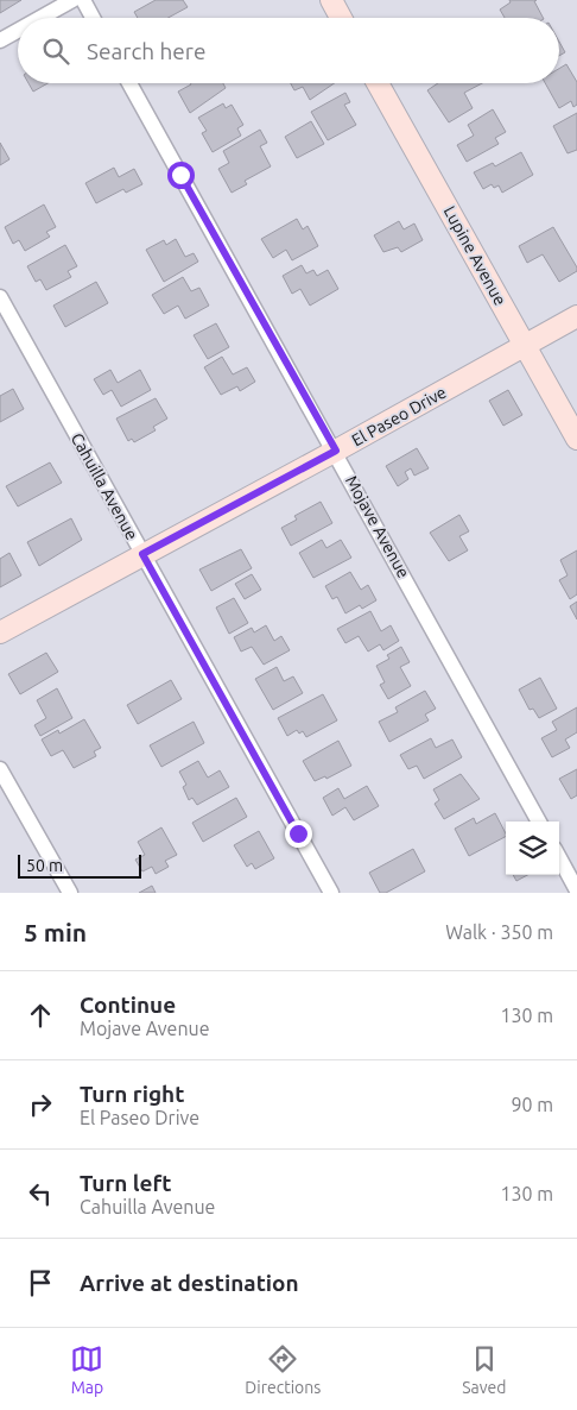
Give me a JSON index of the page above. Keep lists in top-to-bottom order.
{
  "streets": {
    "street": [
      "Lupine Avenue",
      "El Paseo Drive",
      "Cahuilla Avenue",
      "Mojave Avenue"
    ]
  },
  "crossings": [
    ["Lupine Avenue", "El Paseo Drive"],
    ["El Paseo Drive", "Cahuilla Avenue"],
    ["El Paseo Drive", "Mojave Avenue"]
  ],
  "scale_bar": "50 m",
  "page": {
    "search": "Search here",
    "scale": "50 m",
    "heading": ["5 min", "Walk · 350 m"],
    "list": [
      ["Continue", "Mojave Avenue", "130 m"],
      ["Turn right", "El Paseo Drive", "90 m"],
      ["Turn left", "Cahuilla Avenue", "130 m"],
      "Arrive at destination"
    ],
    "nav": ["Map", "Directions", "Saved"]
  }
}
